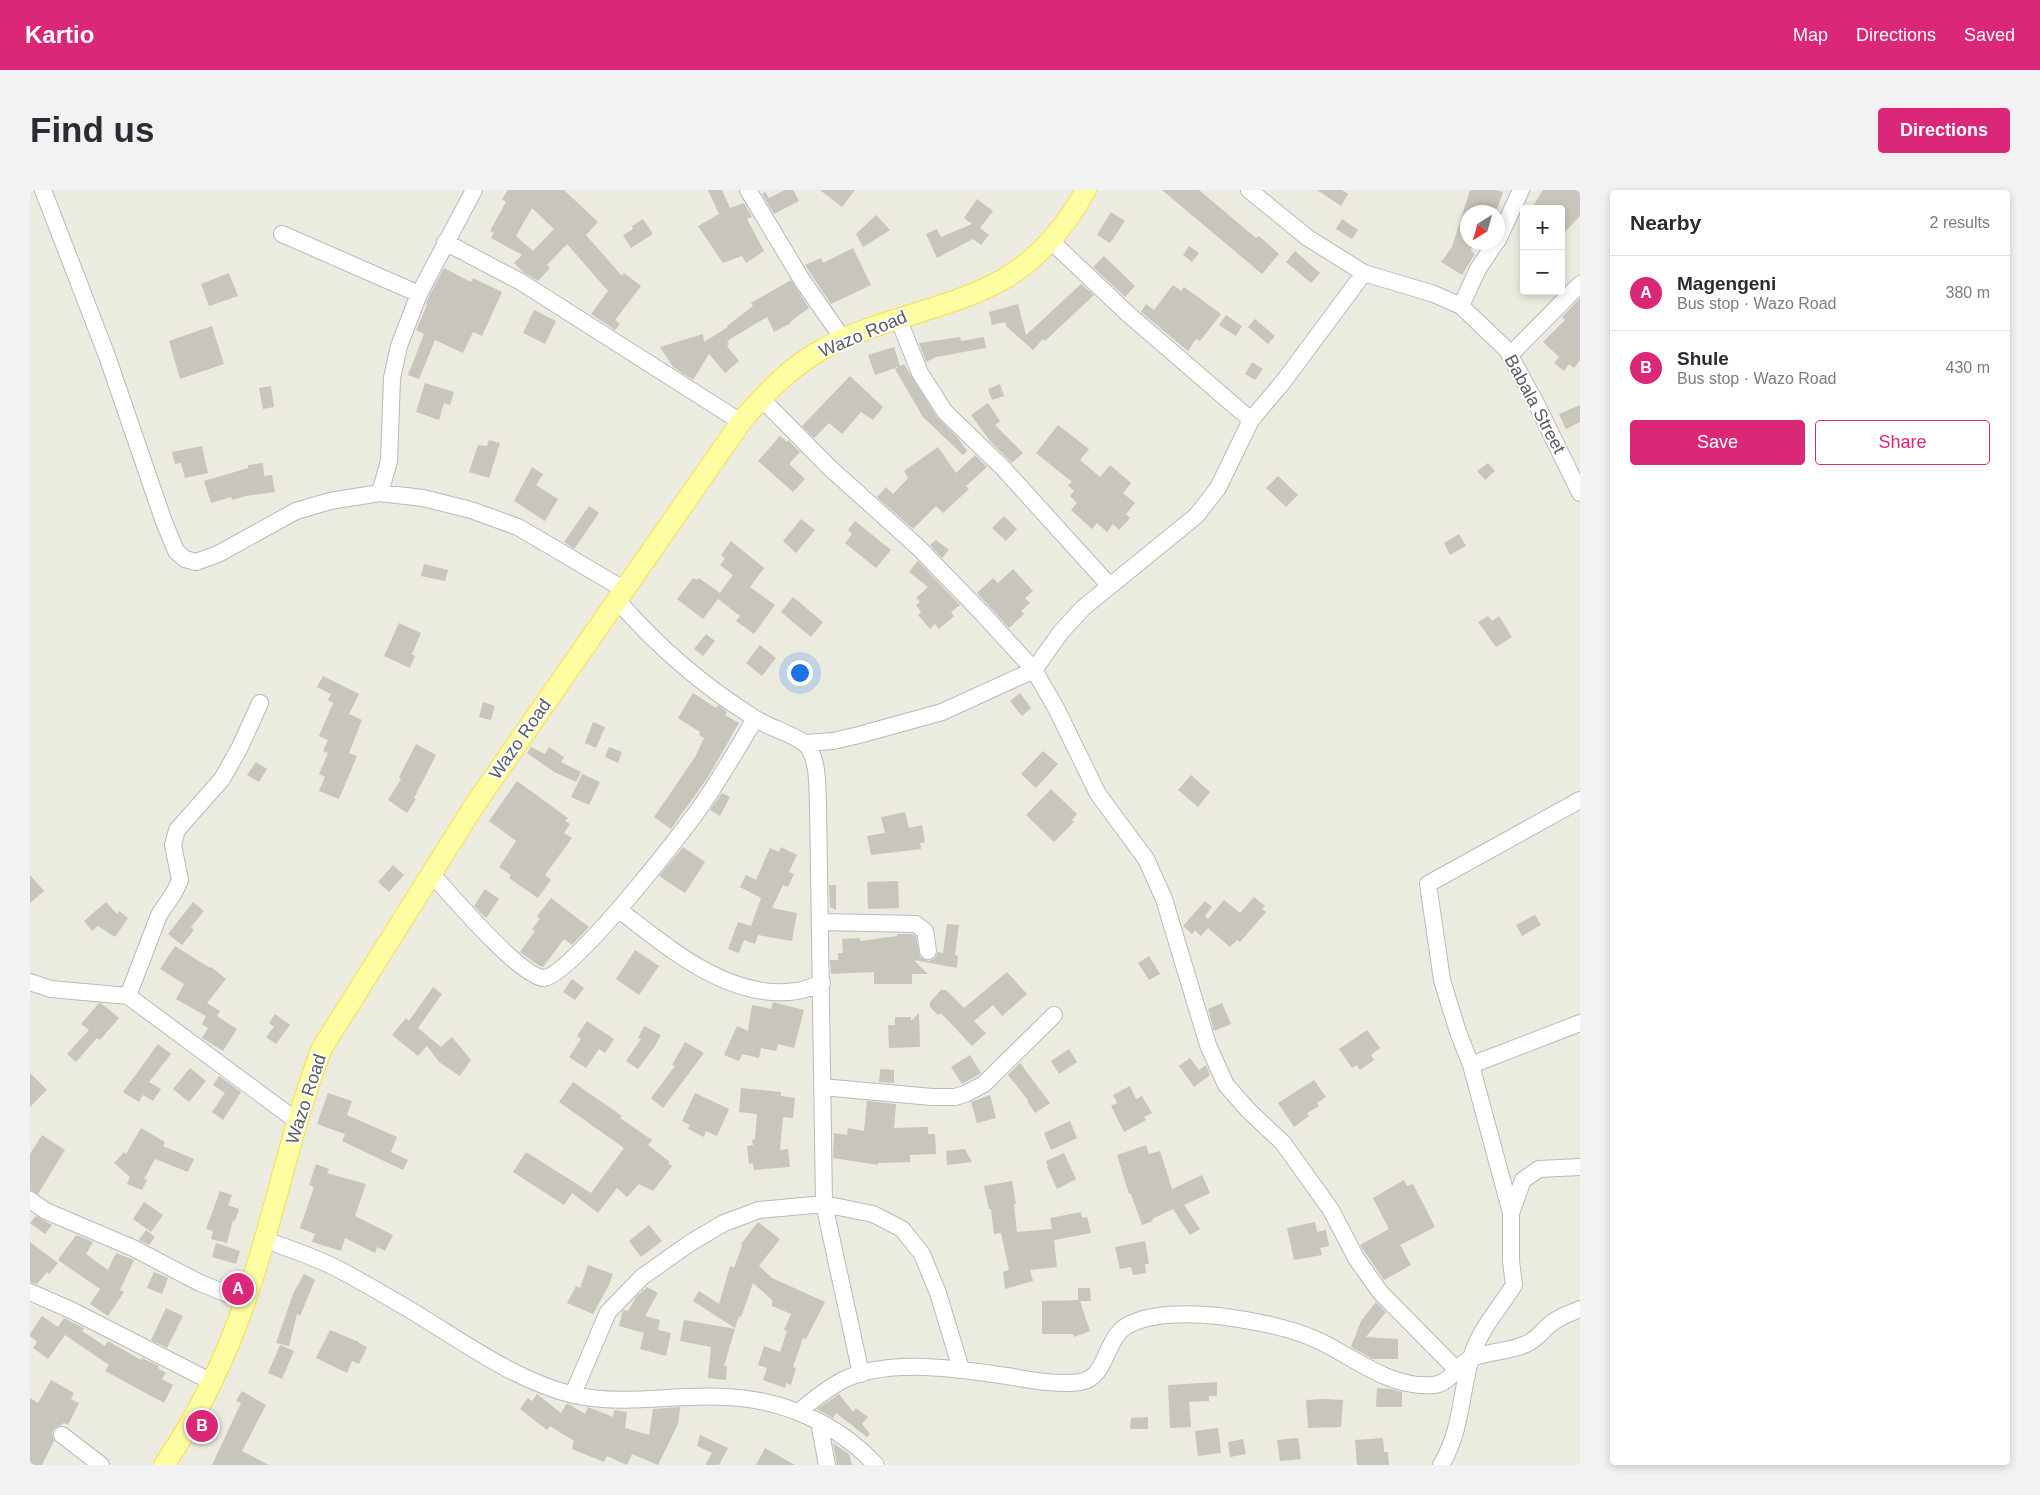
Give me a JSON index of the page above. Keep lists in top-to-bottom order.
{
  "streets": {
    "main road": ["Wazo Road"],
    "street": ["Babala Street"]
  },
  "north": "bottom left",
  "page": {
    "header": "Kartio",
    "nav": ["Map", "Directions", "Saved"],
    "buttons": [
      "Directions",
      ["Save", "Share"]
    ],
    "title": "Find us",
    "heading": ["Nearby", "2 results"],
    "map_buttons": ["+", "−"],
    "list": [
      {
        "mark": "A",
        "name": "Magengeni",
        "note": "Bus stop · Wazo Road",
        "value": "380 m"
      },
      {
        "mark": "B",
        "name": "Shule",
        "note": "Bus stop · Wazo Road",
        "value": "430 m"
      }
    ],
    "pins": ["A", "B"]
  }
}
